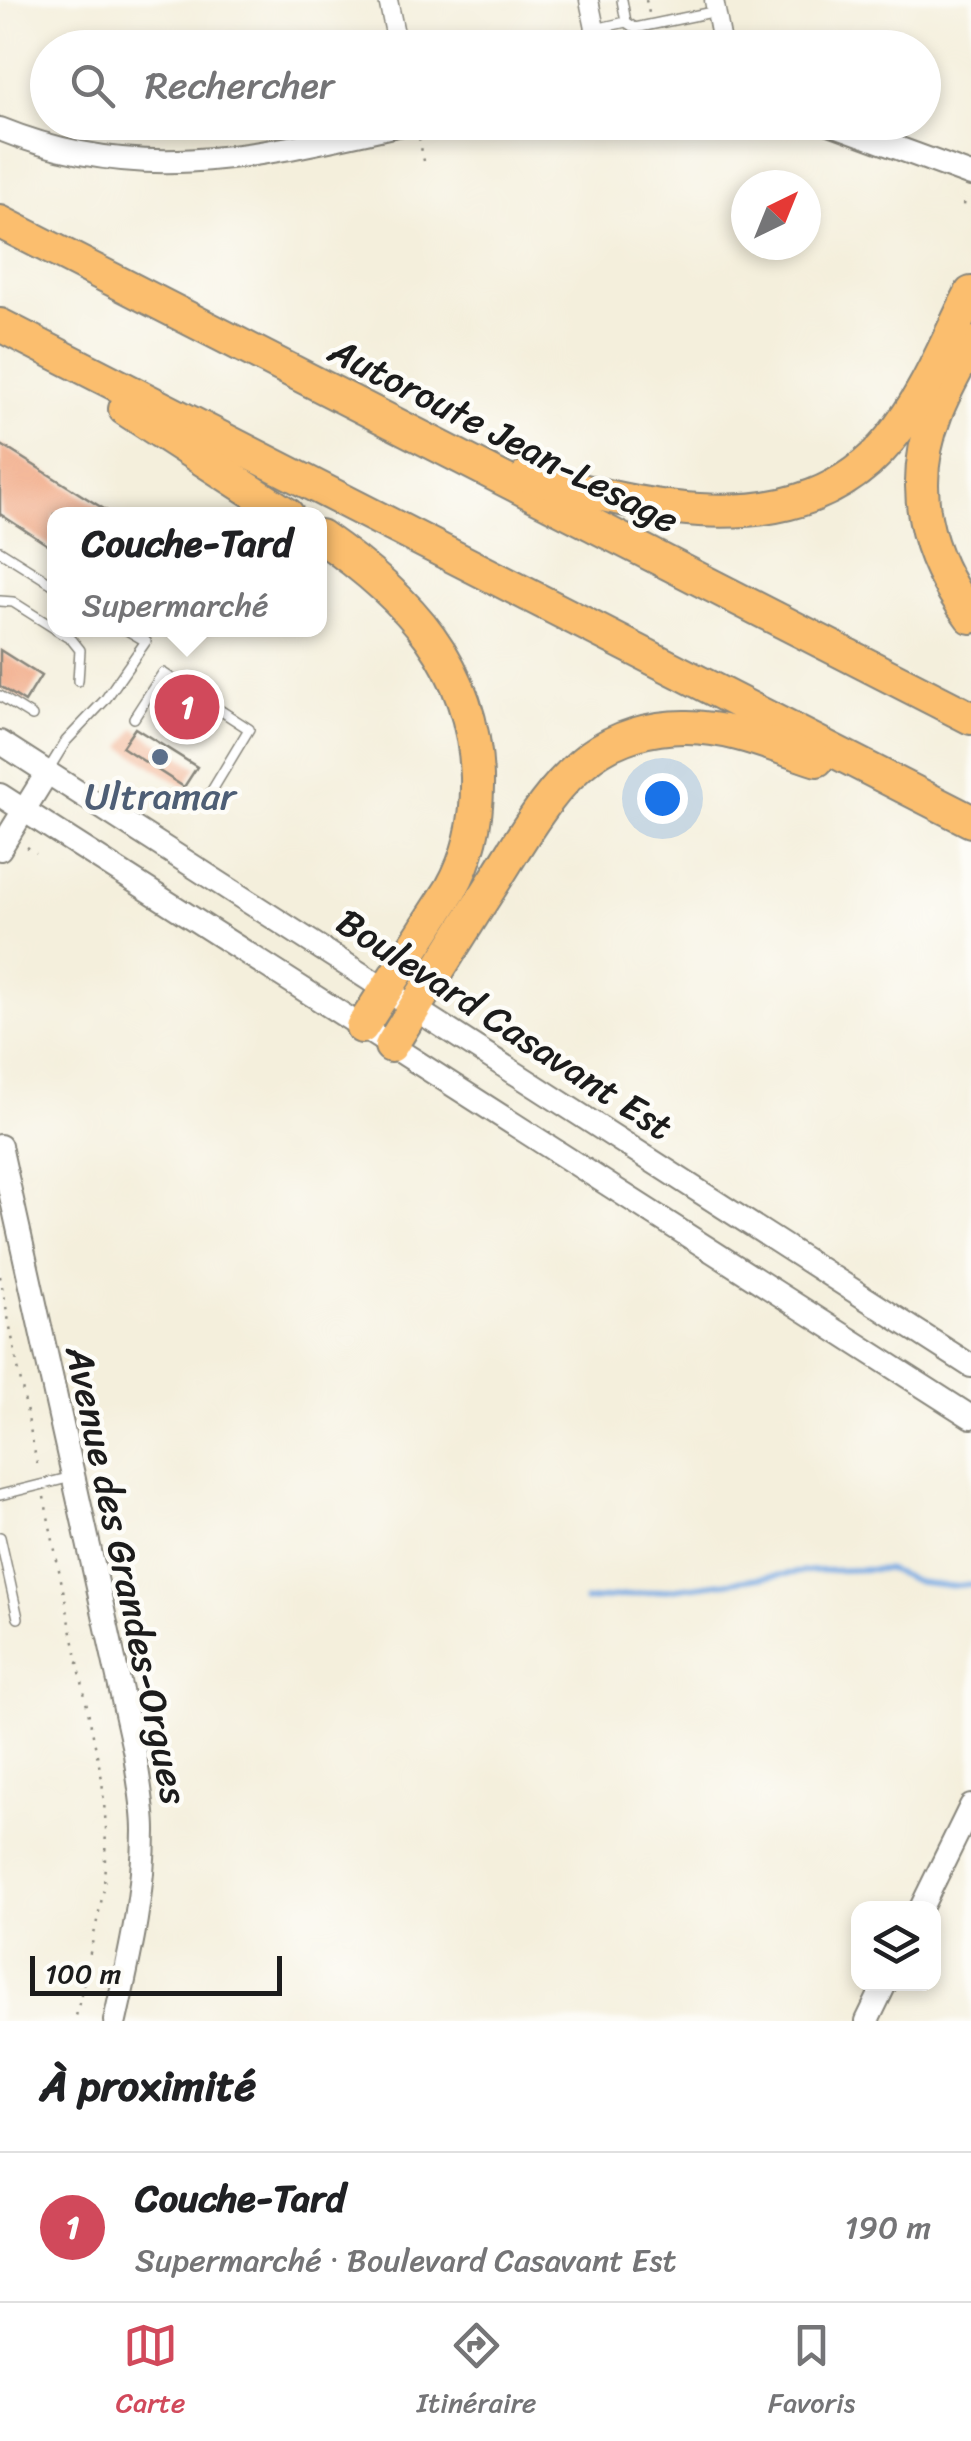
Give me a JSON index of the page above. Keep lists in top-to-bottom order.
{
  "streets": {
    "highway": ["Autoroute Jean-Lesage"],
    "street": ["Boulevard Casavant Est", "Avenue des Grandes-Orgues"]
  },
  "places": ["Ultramar"],
  "scale_bar": "100 m",
  "north": "top right",
  "page": {
    "search": "Rechercher",
    "popup": ["Couche-Tard", "Supermarché"],
    "pins": "1",
    "scale": "100 m",
    "heading": "À proximité",
    "list": [
      {
        "mark": "1",
        "name": "Couche-Tard",
        "note": "Supermarché · Boulevard Casavant Est",
        "value": "190 m"
      }
    ],
    "nav": ["Carte", "Itinéraire", "Favoris"]
  }
}
